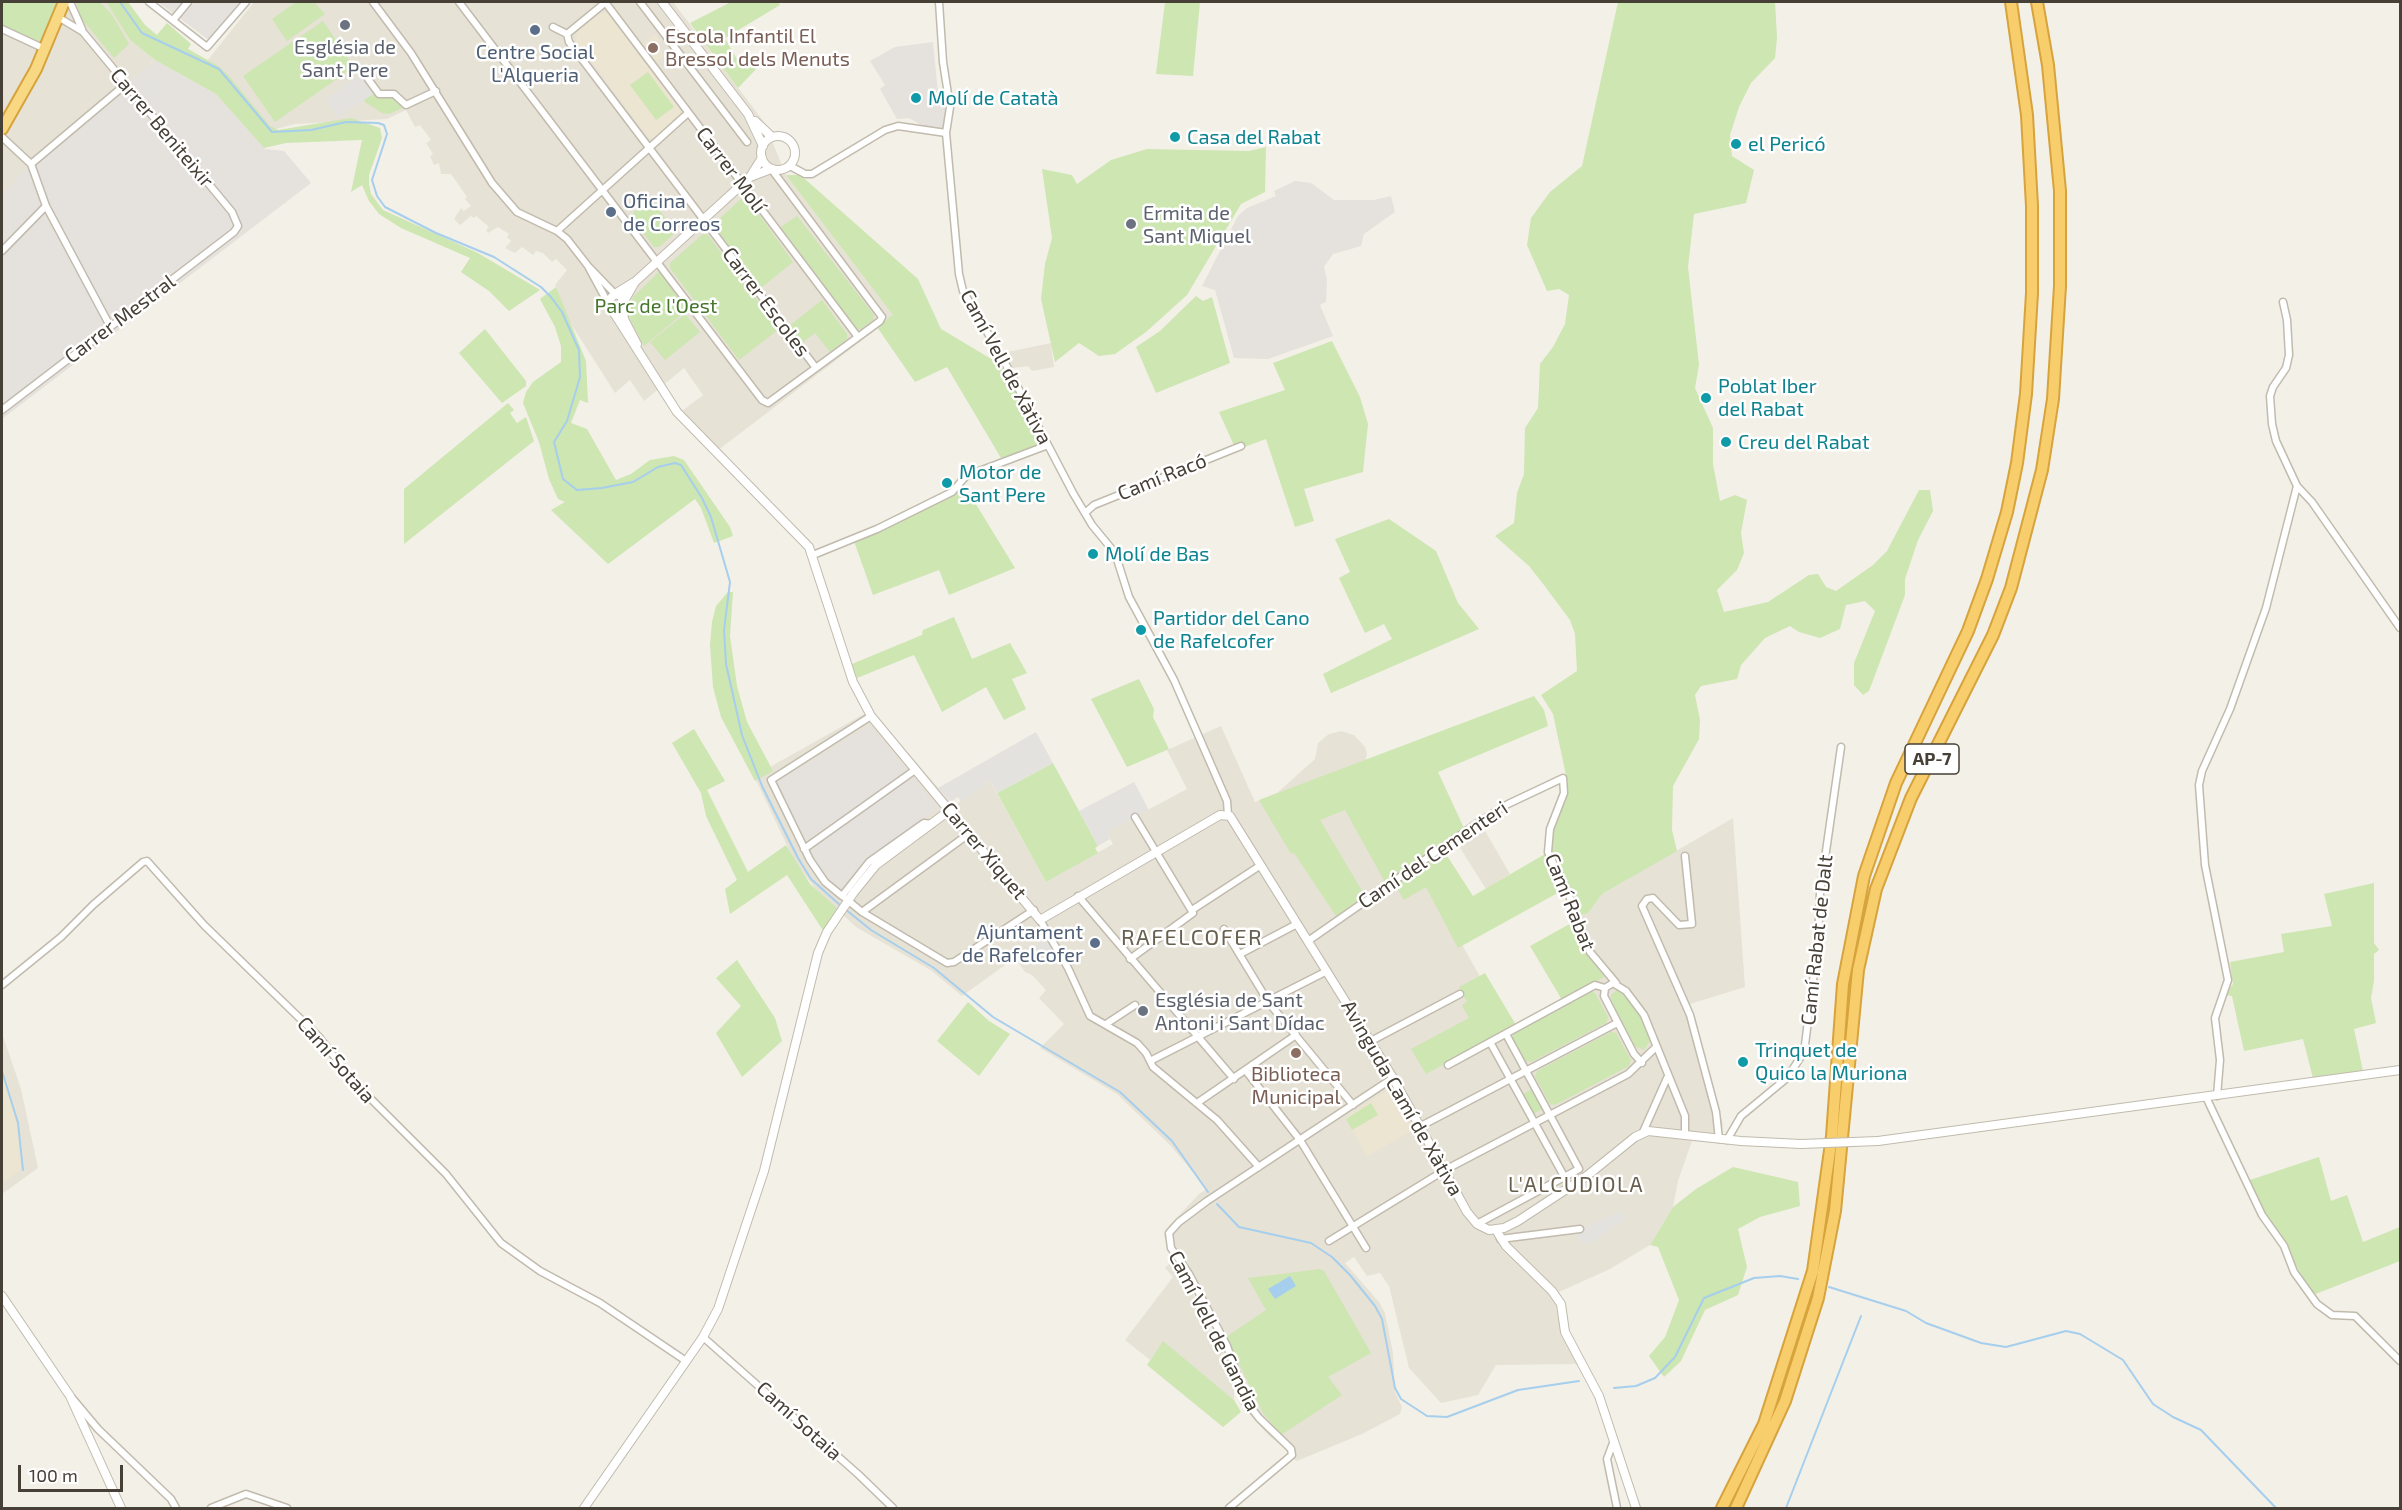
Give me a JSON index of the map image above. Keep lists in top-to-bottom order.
{
  "streets": {
    "highway": ["AP-7"],
    "street": [
      "Carrer Beniteixir",
      "Carrer Molí",
      "Carrer Escoles",
      "Carrer Mestral",
      "Camí Vell de Xàtiva",
      "Camí Racó",
      "Carrer Xiquet",
      "Camí del Cementeri",
      "Camí Rabat",
      "Camí Rabat de Dalt",
      "Camí Sotaia",
      "Avinguda Camí de Xàtiva",
      "Camí Vell de Gandia"
    ]
  },
  "crossings": [
    ["Carrer Beniteixir", "Carrer Mestral"],
    ["Camí Vell de Xàtiva", "Camí Racó"],
    ["Camí Vell de Xàtiva", "Avinguda Camí de Xàtiva"],
    ["Carrer Xiquet", "Camí Vell de Gandia"],
    ["Camí del Cementeri", "Camí Rabat"],
    ["Camí del Cementeri", "Avinguda Camí de Xàtiva"]
  ],
  "districts": ["RAFELCOFER", "L'ALCUDIOLA"],
  "parks": ["Parc de l'Oest"],
  "places": [
    "Església de Sant Pere",
    "Centre Social L'Alqueria",
    "Escola Infantil El Bressol dels Menuts",
    "Molí de Catatà",
    "Casa del Rabat",
    "el Pericó",
    "Oficina de Correos",
    "Ermita de Sant Miquel",
    "Poblat Iber del Rabat",
    "Creu del Rabat",
    "Motor de Sant Pere",
    "Molí de Bas",
    "Partidor del Cano de Rafelcofer",
    "Ajuntament de Rafelcofer",
    "Església de Sant Antoni i Sant Dídac",
    "Biblioteca Municipal",
    "Trinquet de Quico la Muriona"
  ],
  "scale_bar": "100 m"
}
